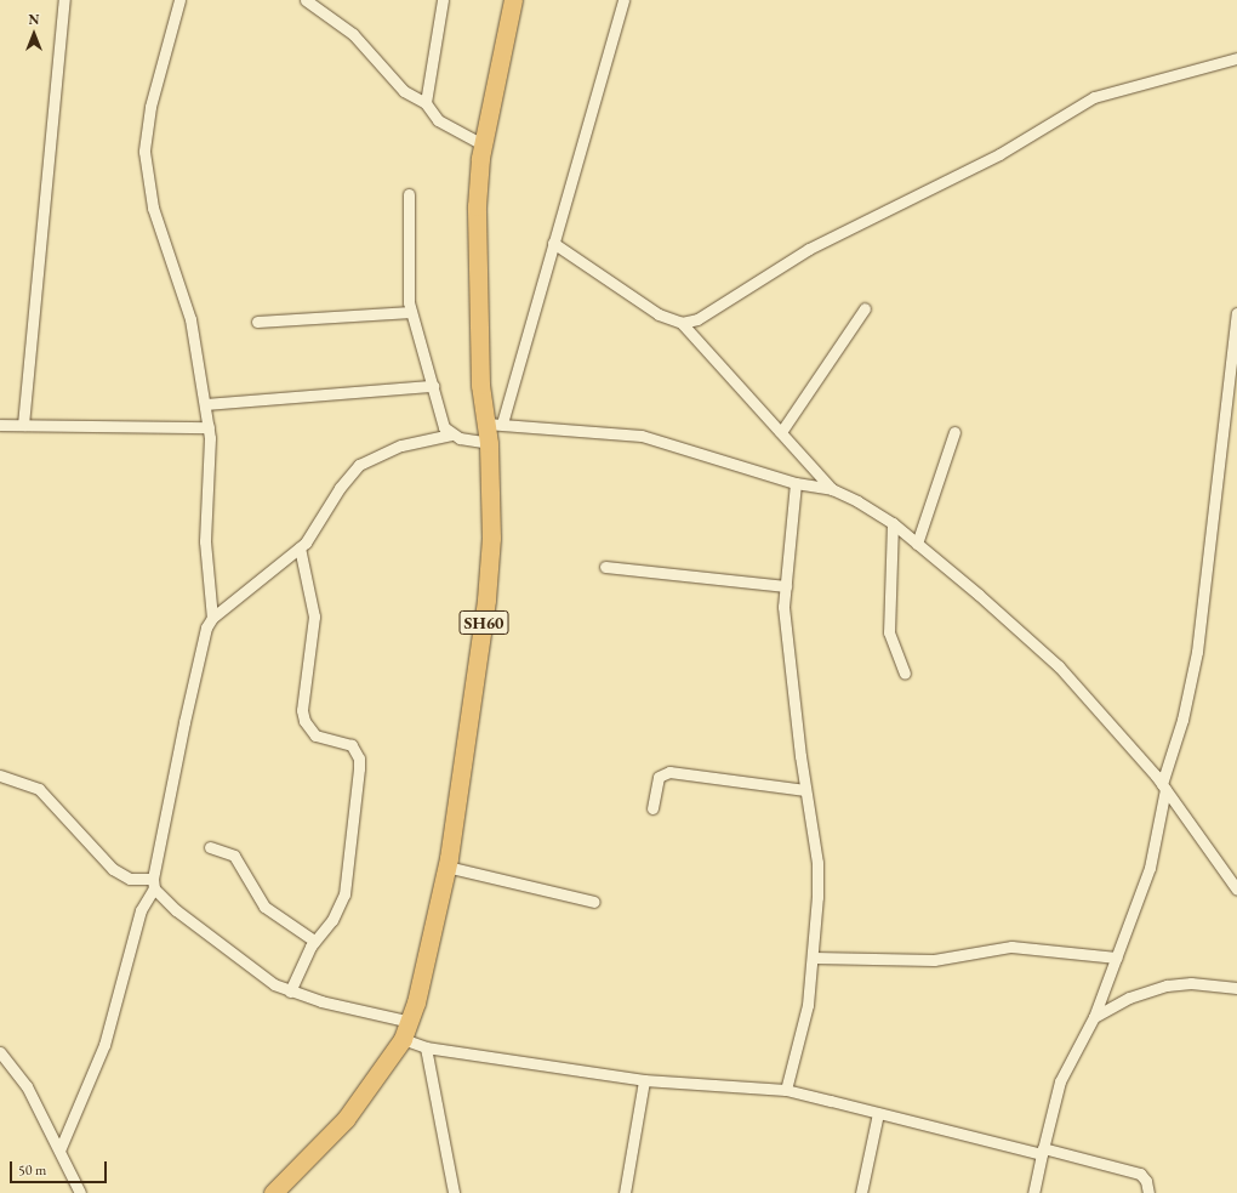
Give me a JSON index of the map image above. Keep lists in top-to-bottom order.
{
  "streets": {
    "main road": ["SH60"]
  },
  "scale_bar": "50 m",
  "north": "top"
}
